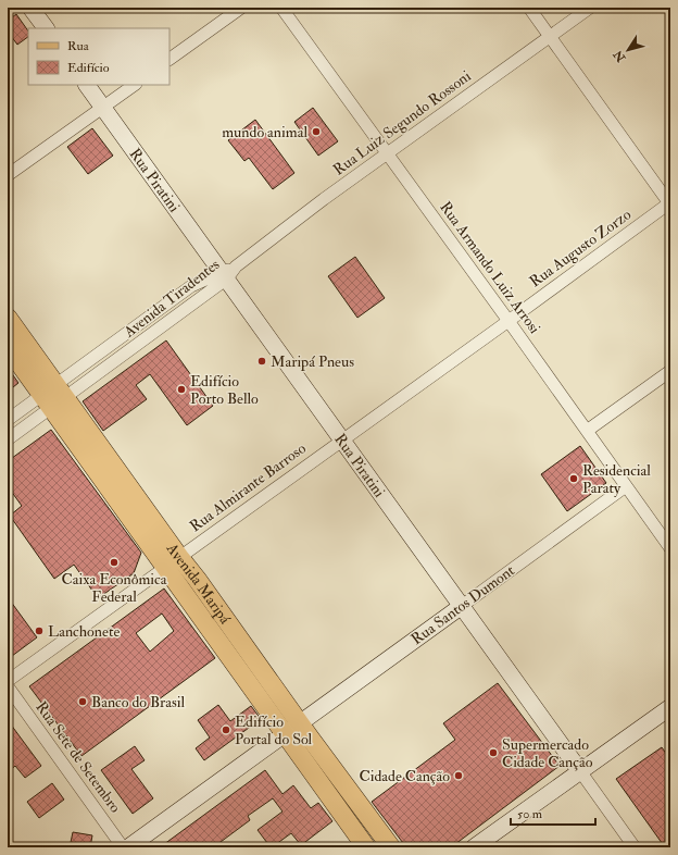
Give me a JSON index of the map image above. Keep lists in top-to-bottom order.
{
  "streets": {
    "main road": ["Avenida Maripá"],
    "street": [
      "Rua Luiz Segundo Rossoni",
      "Rua Piratini",
      "Rua Augusto Zorzo",
      "Rua Armando Luiz Arrosi",
      "Avenida Tiradentes",
      "Rua Almirante Barroso",
      "Rua Santos Dumont",
      "Rua Sete de Setembro"
    ]
  },
  "crossings": [
    ["Rua Luiz Segundo Rossoni", "Rua Piratini"],
    ["Rua Luiz Segundo Rossoni", "Rua Armando Luiz Arrosi"],
    ["Rua Luiz Segundo Rossoni", "Avenida Tiradentes"],
    ["Rua Piratini", "Avenida Tiradentes"],
    ["Rua Piratini", "Rua Almirante Barroso"],
    ["Rua Piratini", "Rua Santos Dumont"],
    ["Rua Augusto Zorzo", "Rua Armando Luiz Arrosi"],
    ["Rua Augusto Zorzo", "Rua Almirante Barroso"],
    ["Rua Armando Luiz Arrosi", "Rua Almirante Barroso"],
    ["Rua Armando Luiz Arrosi", "Rua Santos Dumont"],
    ["Avenida Tiradentes", "Avenida Maripá"],
    ["Rua Almirante Barroso", "Avenida Maripá"],
    ["Avenida Maripá", "Rua Santos Dumont"]
  ],
  "places": [
    "mundo animal",
    "Maripá Pneus",
    "Edifício Porto Bello",
    "Residencial Paraty",
    "Caixa Econômica Federal",
    "Lanchonete",
    "Banco do Brasil",
    "Edifício Portal do Sol",
    "Supermercado Cidade Canção",
    "Cidade Canção"
  ],
  "legend": ["Rua", "Edifício"],
  "scale_bar": "50 m",
  "north": "bottom left"
}
